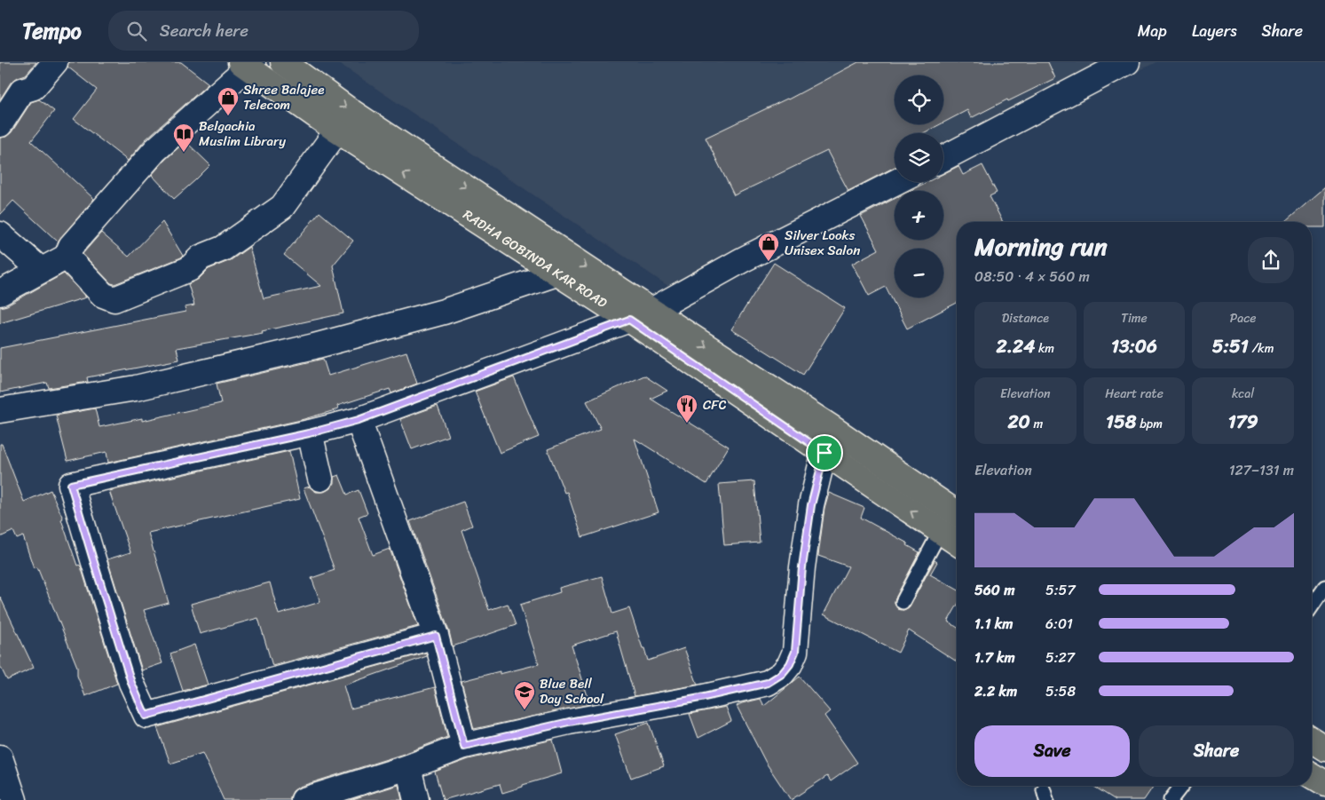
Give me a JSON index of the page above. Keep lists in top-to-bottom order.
{
  "streets": {
    "main road": ["RADHA GOBINDA KAR ROAD"]
  },
  "places": {
    "shop": ["Shree Balajee Telecom", "Silver Looks Unisex Salon"],
    "library": ["Belgachia Muslim Library"],
    "restaurant": ["CFC"],
    "school or university": ["Blue Bell Day School"]
  },
  "page": {
    "header": "Tempo",
    "search": "Search here",
    "nav": ["Map", "Layers", "Share"],
    "map_buttons": ["+", "−"],
    "heading": ["Morning run", "08:50 · 4 × 560 m"],
    "stats": [
      ["Distance", "2.24 km"],
      ["Time", "13:06"],
      ["Pace", "5:51 /km"],
      ["Elevation", "20 m"],
      ["Heart rate", "158 bpm"],
      ["kcal", "179"]
    ],
    "chart": ["Elevation", "127–131 m"],
    "list": [
      {
        "name": "560 m",
        "note": "5:57"
      },
      {
        "name": "1.1 km",
        "note": "6:01"
      },
      {
        "name": "1.7 km",
        "note": "5:27"
      },
      {
        "name": "2.2 km",
        "note": "5:58"
      }
    ],
    "buttons": ["Save", "Share"]
  }
}
